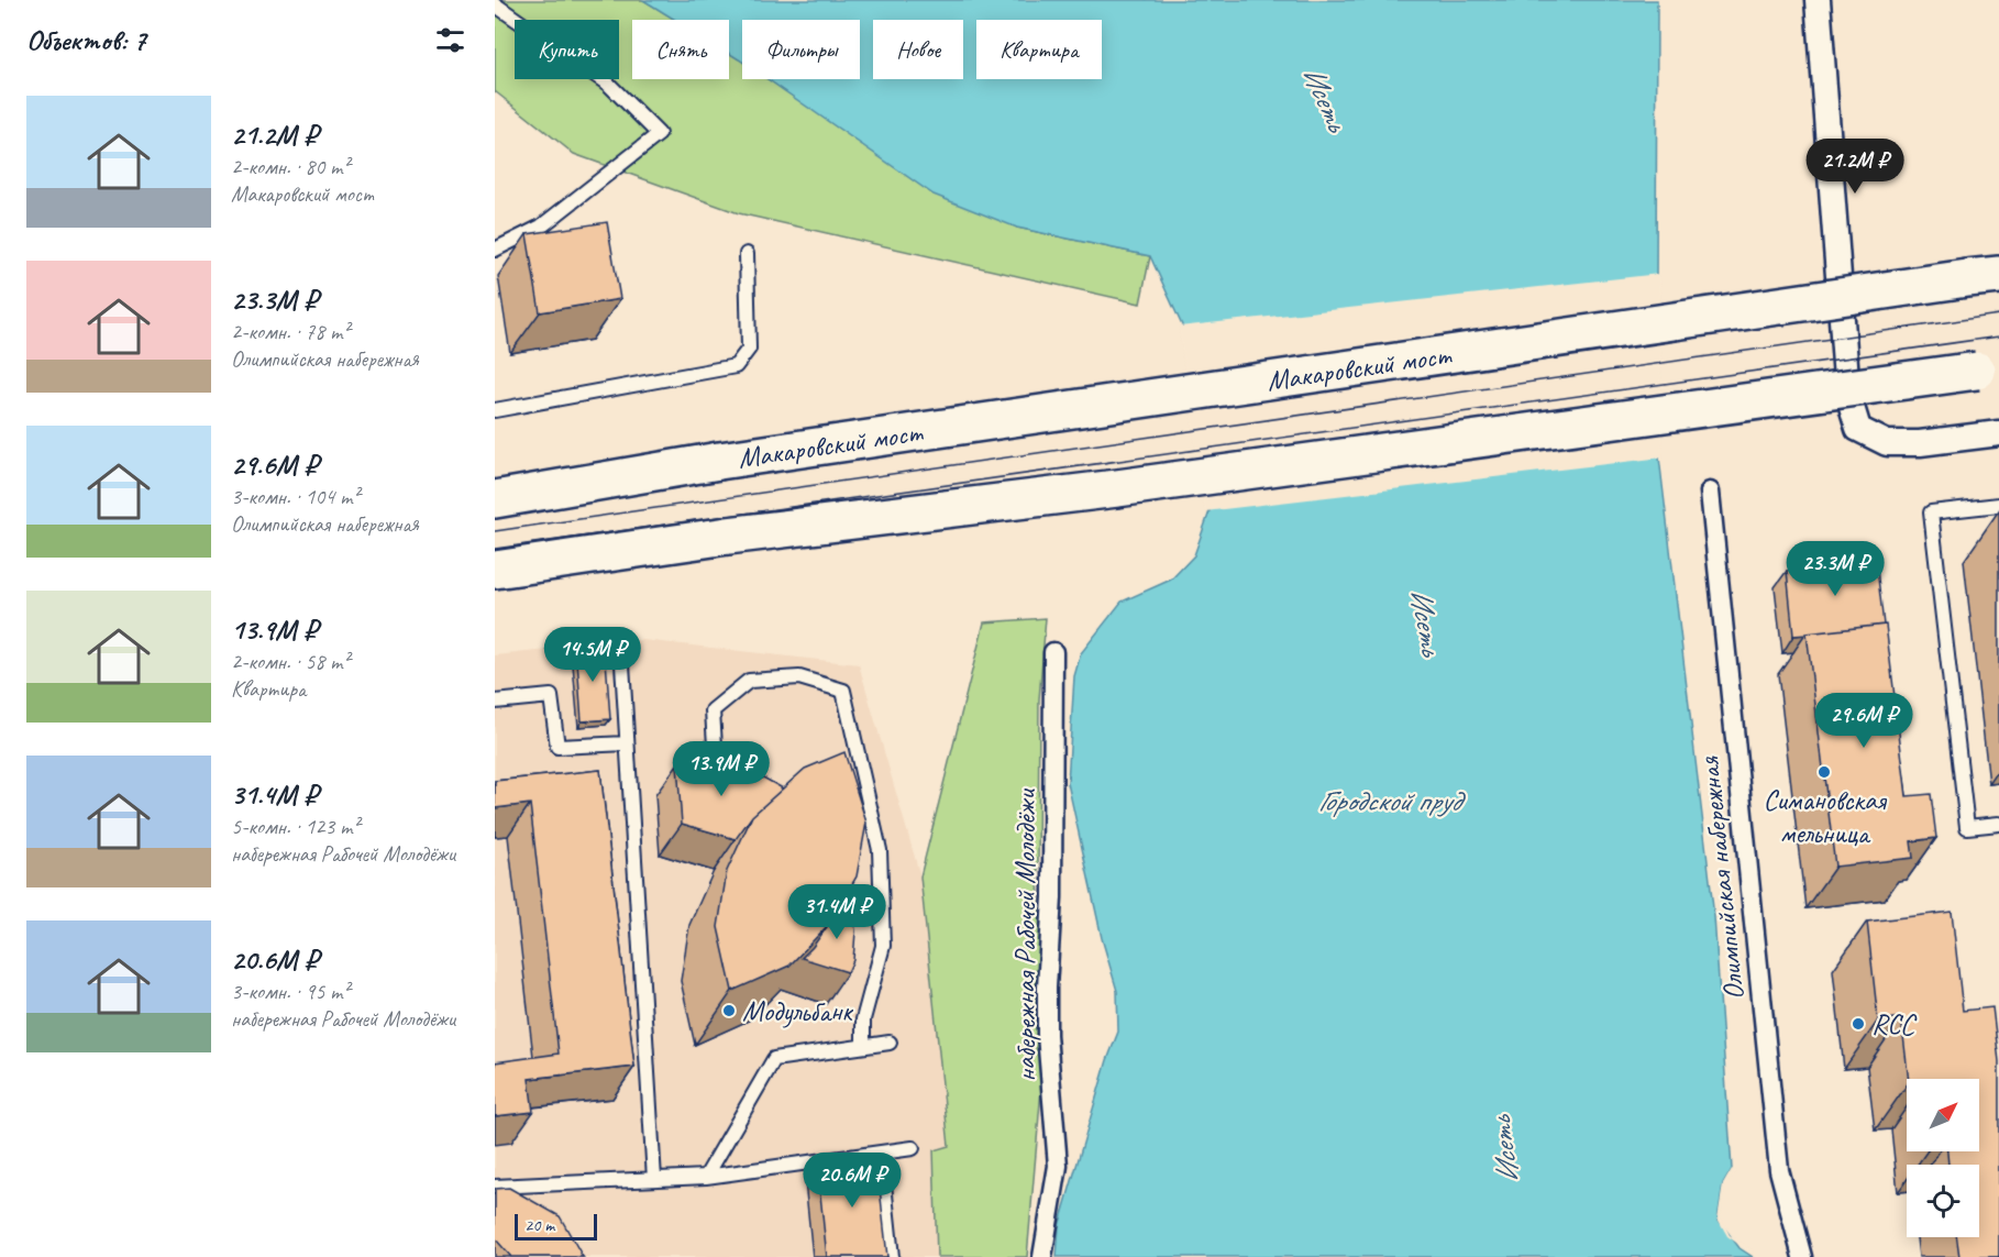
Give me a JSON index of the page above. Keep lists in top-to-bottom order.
{
  "streets": {
    "main road": ["Макаровский мост"],
    "street": ["Олимпийская набережная", "набережная Рабочей Молодёжи"]
  },
  "water": ["Исеть", "Городской пруд"],
  "places": ["Симановская мельница", "Модульбанк", "RCC"],
  "scale_bar": "20 m",
  "north": "top right",
  "page": {
    "heading": "Объектов: 7",
    "chip": [
      "Купить",
      "Снять",
      "Фильтры",
      "Новое",
      "Квартира"
    ],
    "list": [
      {
        "name": "21.2M ₽",
        "note": "2-комн. · 80 m² · Макаровский мост"
      },
      {
        "name": "23.3M ₽",
        "note": "2-комн. · 78 m² · Олимпийская набережная"
      },
      {
        "name": "29.6M ₽",
        "note": "3-комн. · 104 m² · Олимпийская набережная"
      },
      {
        "name": "13.9M ₽",
        "note": "2-комн. · 58 m² · Квартира"
      },
      {
        "name": "31.4M ₽",
        "note": "5-комн. · 123 m² · набережная Рабочей Молодёжи"
      },
      {
        "name": "20.6M ₽",
        "note": "3-комн. · 95 m² · набережная Рабочей Молодёжи"
      }
    ],
    "price": [
      "21.2M ₽",
      "23.3M ₽",
      "14.5M ₽",
      "29.6M ₽",
      "13.9M ₽",
      "31.4M ₽",
      "20.6M ₽"
    ],
    "scale": "20 m"
  }
}
